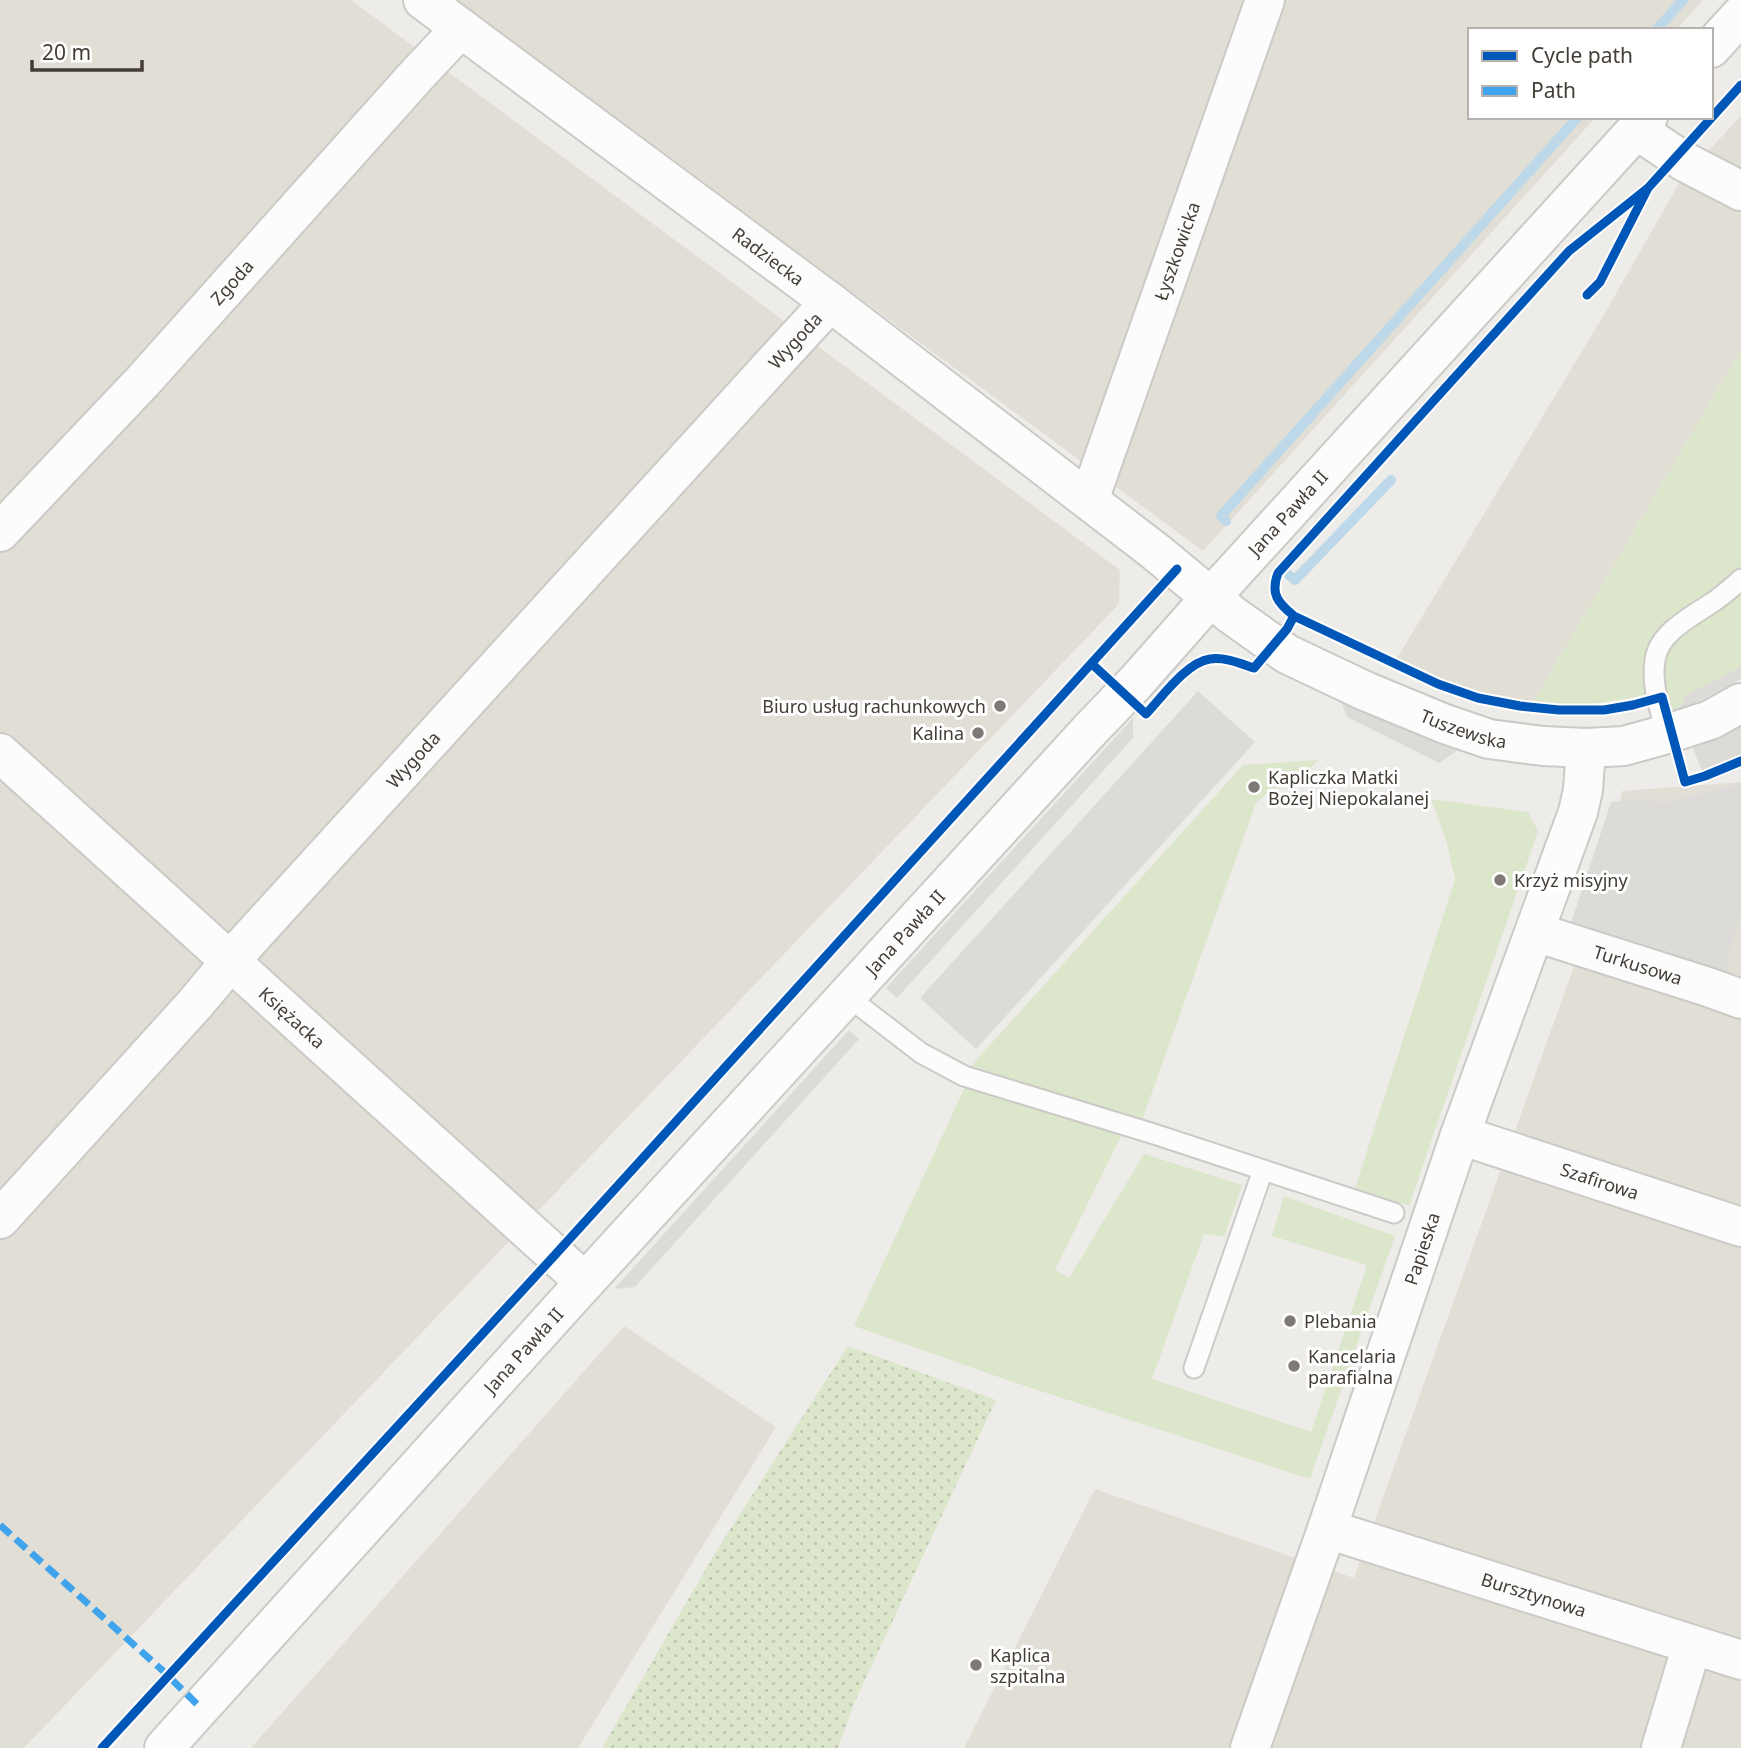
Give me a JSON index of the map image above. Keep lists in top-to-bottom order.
{
  "streets": {
    "street": [
      "Łyszkowicka",
      "Radziecka",
      "Zgoda",
      "Wygoda",
      "Jana Pawła II",
      "Tuszewska",
      "Turkusowa",
      "Księżacka",
      "Szafirowa",
      "Papieska",
      "Bursztynowa"
    ]
  },
  "crossings": [
    ["Łyszkowicka", "Radziecka"],
    ["Radziecka", "Zgoda"],
    ["Radziecka", "Wygoda"],
    ["Radziecka", "Jana Pawła II"],
    ["Radziecka", "Tuszewska"],
    ["Wygoda", "Księżacka"],
    ["Jana Pawła II", "Tuszewska"],
    ["Jana Pawła II", "Księżacka"],
    ["Tuszewska", "Papieska"],
    ["Turkusowa", "Papieska"],
    ["Szafirowa", "Papieska"],
    ["Papieska", "Bursztynowa"]
  ],
  "places": [
    "Biuro usług rachunkowych",
    "Kalina",
    "Kapliczka Matki Bożej Niepokalanej",
    "Krzyż misyjny",
    "Plebania",
    "Kancelaria parafialna",
    "Kaplica szpitalna"
  ],
  "legend": ["Cycle path", "Path"],
  "scale_bar": "20 m"
}
